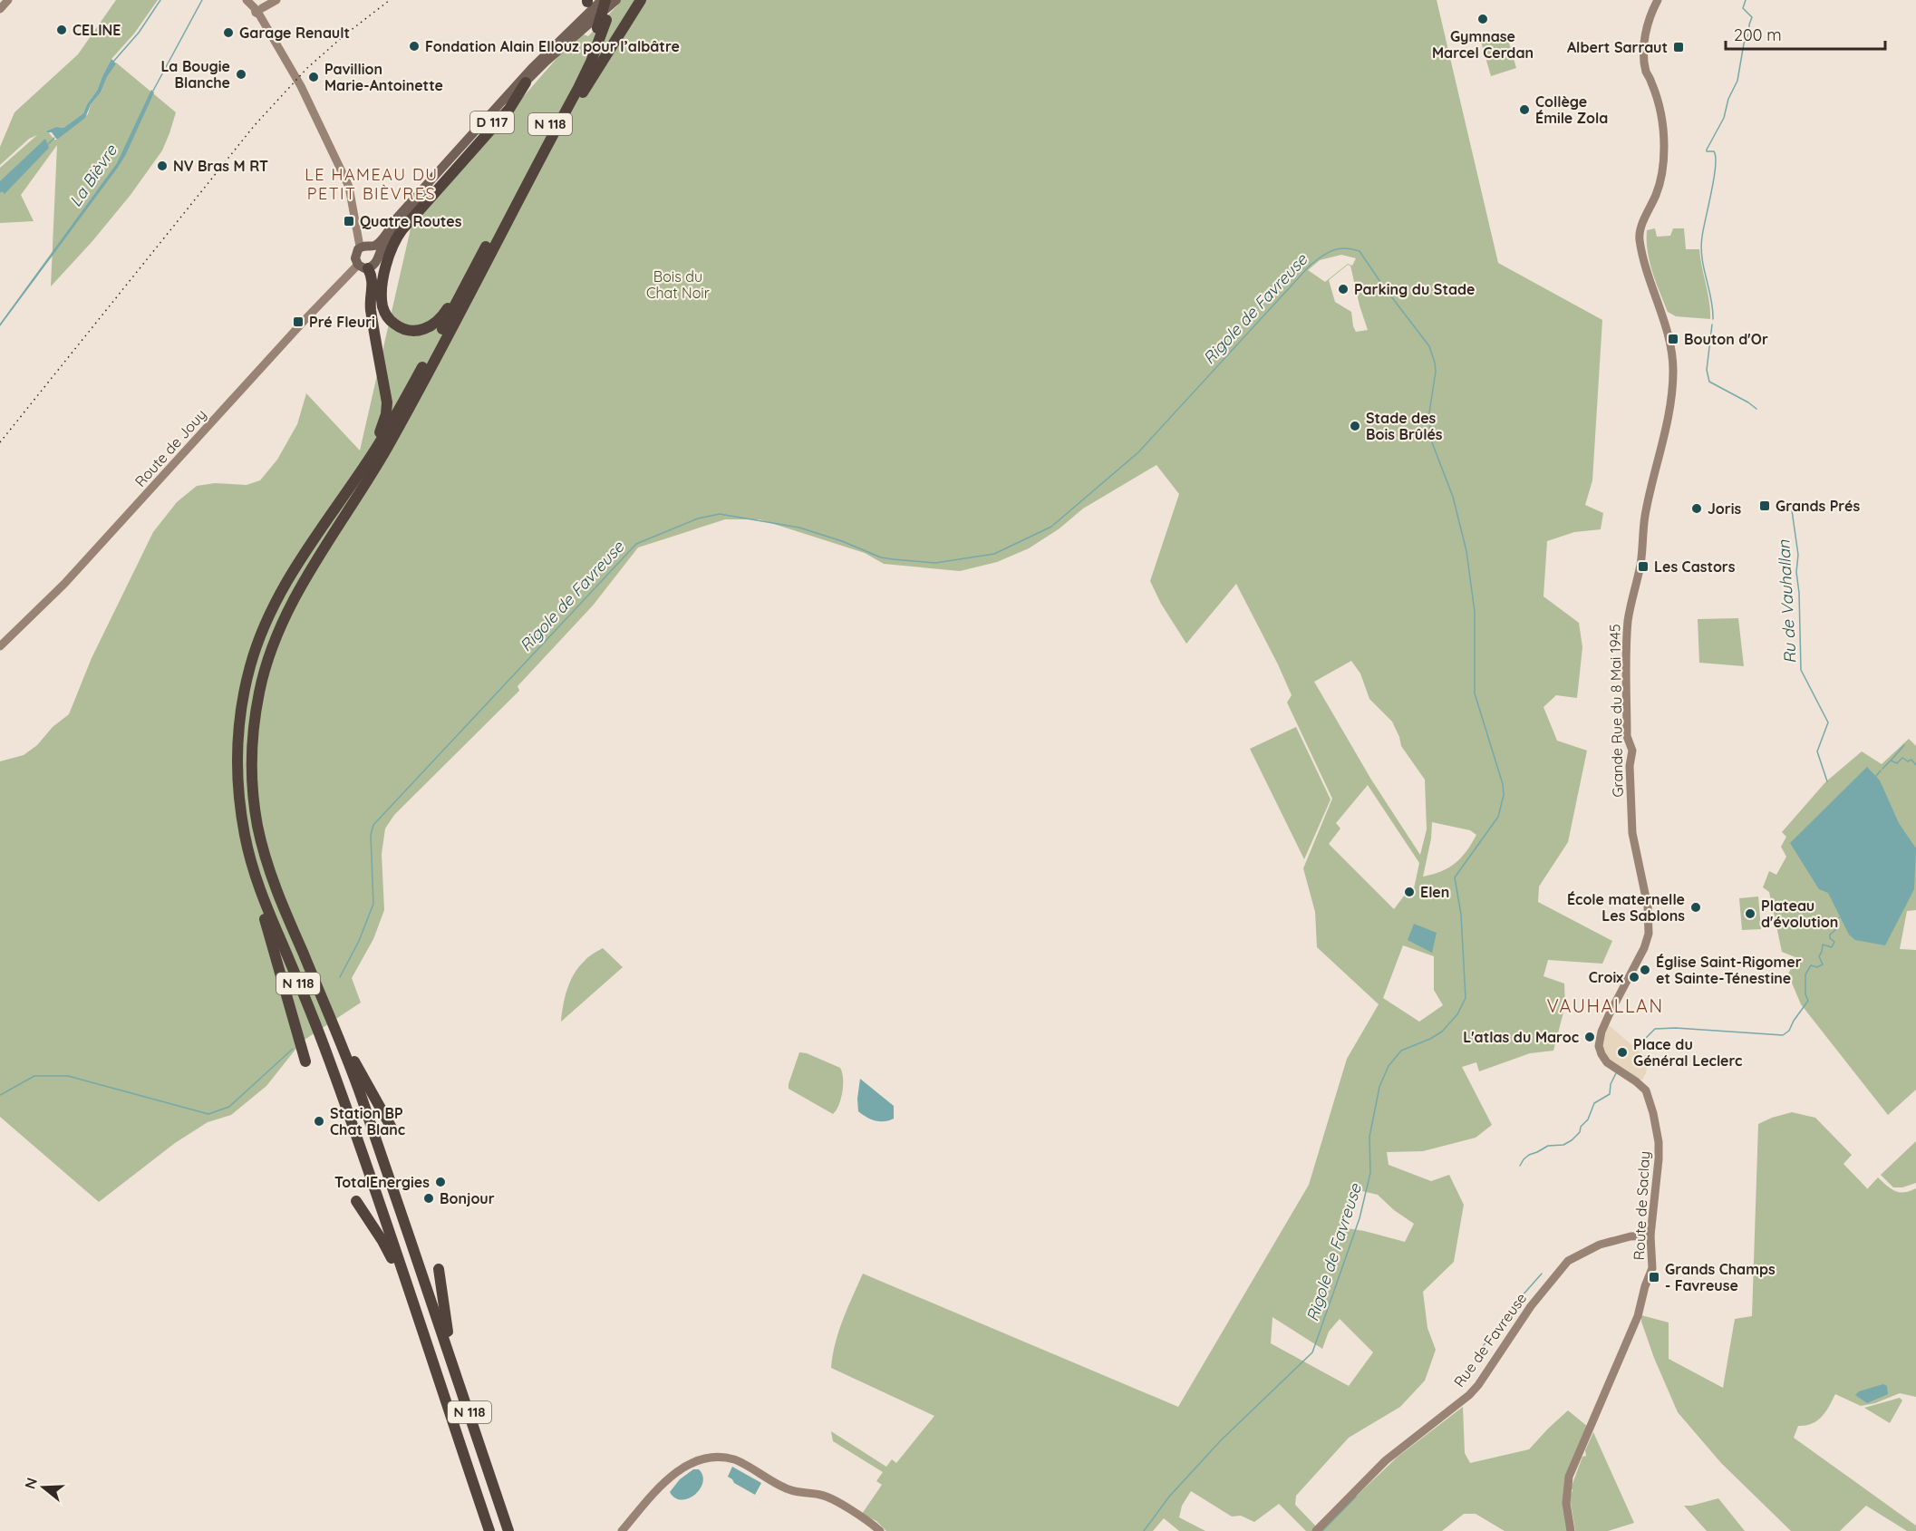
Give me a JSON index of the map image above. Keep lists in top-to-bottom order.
{
  "streets": {
    "highway": ["N 118"],
    "main road": [
      "D 117",
      "Route de Jouy",
      "Grande Rue du 8 Mai 1945",
      "Route de Saclay",
      "Rue de Favreuse"
    ]
  },
  "crossings": [
    ["D 117", "Route de Jouy"],
    ["Grande Rue du 8 Mai 1945", "Route de Saclay"],
    ["Route de Saclay", "Rue de Favreuse"]
  ],
  "districts": ["LE HAMEAU DU PETIT BIÈVRES", "VAUHALLAN"],
  "water": ["La Bièvre", "Rigole de Favreuse", "Ru de Vauhallan"],
  "parks": ["Bois du Chat Noir"],
  "places": {
    "other": [
      "Gymnase Marcel Cerdan",
      "CELINE",
      "Garage Renault",
      "Fondation Alain Ellouz pour l’albâtre",
      "La Bougie Blanche",
      "Pavillion Marie-Antoinette",
      "Collège Émile Zola",
      "NV Bras M RT",
      "Parking du Stade",
      "Stade des Bois Brûlés",
      "Joris",
      "Elen",
      "École maternelle Les Sablons",
      "Plateau d'évolution",
      "Église Saint-Rigomer et Sainte-Ténestine",
      "Croix",
      "L'atlas du Maroc",
      "Place du Général Leclerc",
      "Station BP Chat Blanc",
      "TotalEnergies",
      "Bonjour"
    ],
    "transit": [
      "Albert Sarraut",
      "Quatre Routes",
      "Pré Fleuri",
      "Bouton d'Or",
      "Grands Prés",
      "Les Castors",
      "Grands Champs - Favreuse"
    ]
  },
  "scale_bar": "200 m",
  "north": "left"
}
